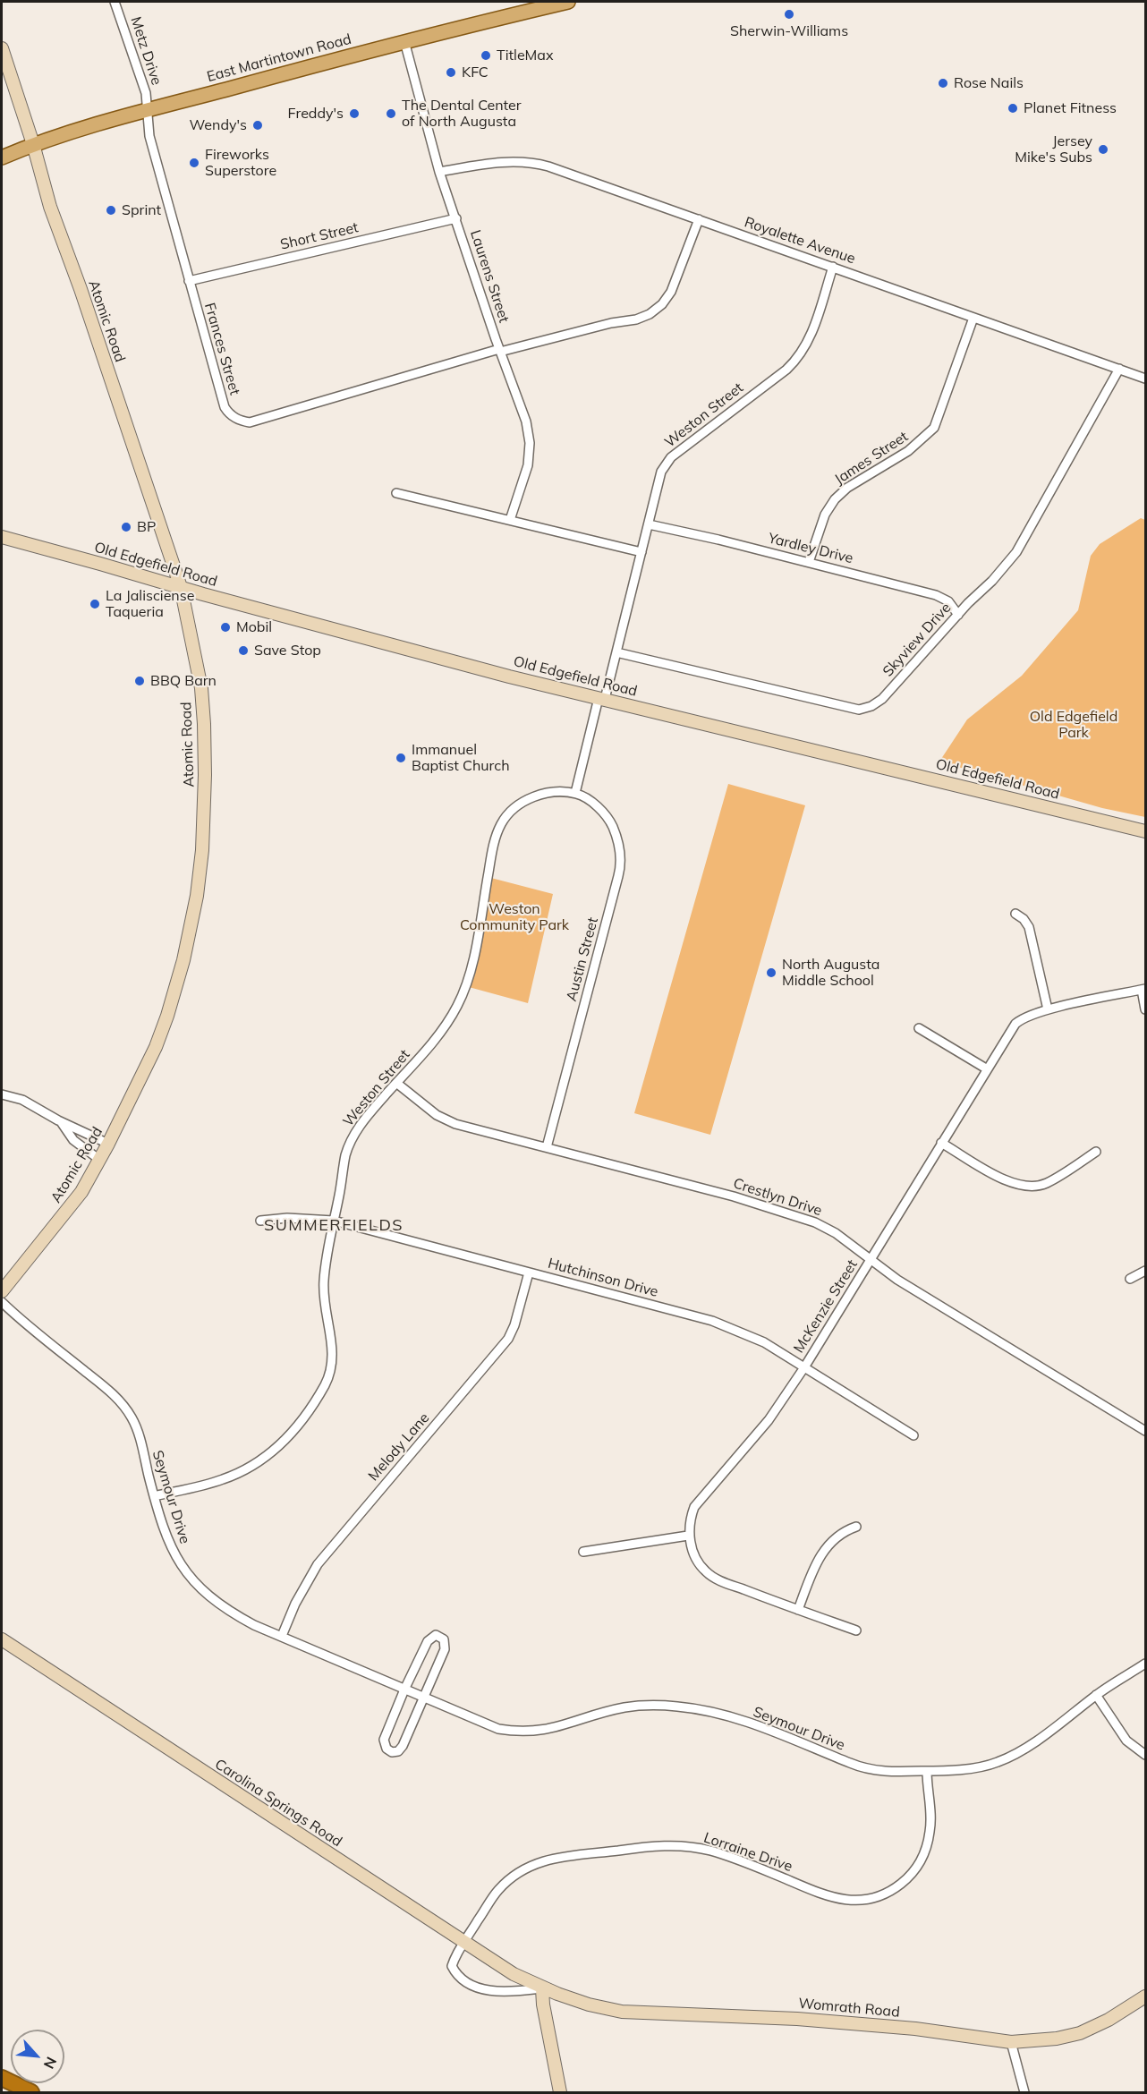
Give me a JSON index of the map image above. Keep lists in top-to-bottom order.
{
  "streets": {
    "main road": ["East Martintown Road"],
    "street": [
      "Metz Drive",
      "Short Street",
      "Royalette Avenue",
      "Laurens Street",
      "Atomic Road",
      "Frances Street",
      "Weston Street",
      "James Street",
      "Yardley Drive",
      "Old Edgefield Road",
      "Skyview Drive",
      "Austin Street",
      "Crestlyn Drive",
      "Hutchinson Drive",
      "McKenzie Street",
      "Melody Lane",
      "Seymour Drive",
      "Carolina Springs Road",
      "Lorraine Drive",
      "Womrath Road"
    ]
  },
  "crossings": [
    ["Metz Drive", "East Martintown Road"],
    ["Metz Drive", "Frances Street"],
    ["East Martintown Road", "Laurens Street"],
    ["East Martintown Road", "Atomic Road"],
    ["East Martintown Road", "Frances Street"],
    ["Short Street", "Laurens Street"],
    ["Short Street", "Frances Street"],
    ["Royalette Avenue", "Laurens Street"],
    ["Royalette Avenue", "Frances Street"],
    ["Royalette Avenue", "Weston Street"],
    ["Royalette Avenue", "James Street"],
    ["Royalette Avenue", "Skyview Drive"],
    ["Laurens Street", "Frances Street"],
    ["Atomic Road", "Old Edgefield Road"],
    ["Weston Street", "Yardley Drive"],
    ["Weston Street", "Old Edgefield Road"],
    ["Weston Street", "Skyview Drive"],
    ["Weston Street", "Austin Street"],
    ["Weston Street", "Crestlyn Drive"],
    ["Weston Street", "Hutchinson Drive"],
    ["Weston Street", "Seymour Drive"],
    ["James Street", "Yardley Drive"],
    ["Yardley Drive", "Skyview Drive"],
    ["Austin Street", "Crestlyn Drive"],
    ["Crestlyn Drive", "McKenzie Street"],
    ["Hutchinson Drive", "McKenzie Street"],
    ["Hutchinson Drive", "Melody Lane"],
    ["Melody Lane", "Seymour Drive"],
    ["Seymour Drive", "Lorraine Drive"],
    ["Carolina Springs Road", "Lorraine Drive"],
    ["Carolina Springs Road", "Womrath Road"],
    ["Lorraine Drive", "Womrath Road"]
  ],
  "districts": ["SUMMERFIELDS"],
  "parks": ["Old Edgefield Park", "Weston Community Park"],
  "places": [
    "Sherwin-Williams",
    "TitleMax",
    "KFC",
    "Rose Nails",
    "Planet Fitness",
    "Freddy's",
    "The Dental Center of North Augusta",
    "Wendy's",
    "Jersey Mike's Subs",
    "Fireworks Superstore",
    "Sprint",
    "BP",
    "La Jalisciense Taqueria",
    "Mobil",
    "Save Stop",
    "BBQ Barn",
    "Immanuel Baptist Church",
    "North Augusta Middle School"
  ],
  "north": "bottom right"
}
